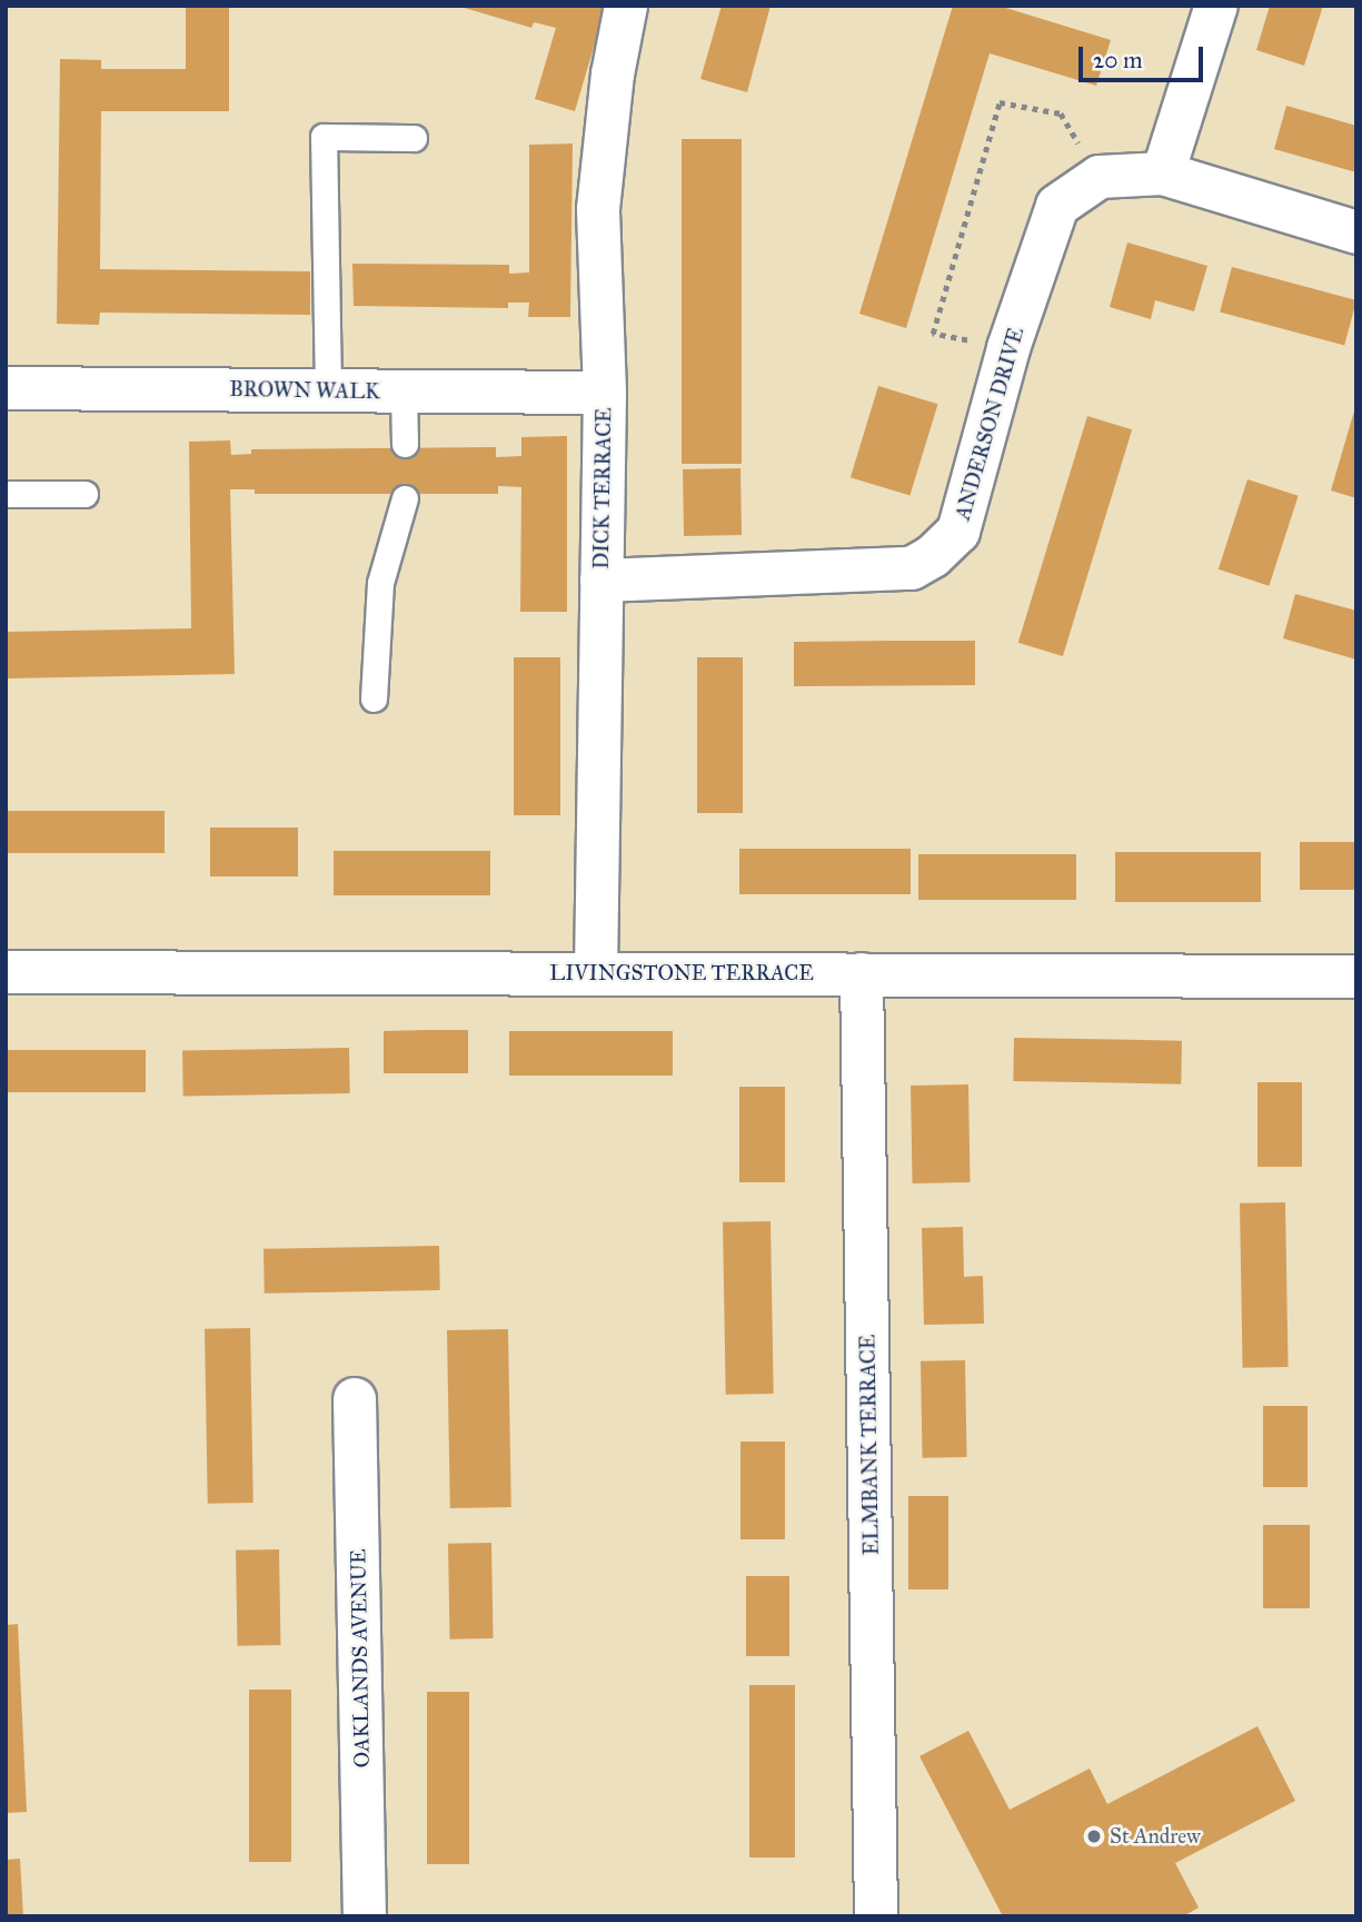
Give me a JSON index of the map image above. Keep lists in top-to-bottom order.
{
  "streets": {
    "street": [
      "BROWN WALK",
      "ANDERSON DRIVE",
      "DICK TERRACE",
      "LIVINGSTONE TERRACE",
      "ELMBANK TERRACE",
      "OAKLANDS AVENUE"
    ]
  },
  "crossings": [
    ["BROWN WALK", "DICK TERRACE"],
    ["ANDERSON DRIVE", "DICK TERRACE"],
    ["DICK TERRACE", "LIVINGSTONE TERRACE"],
    ["LIVINGSTONE TERRACE", "ELMBANK TERRACE"]
  ],
  "places": ["St Andrew"],
  "scale_bar": "20 m"
}
